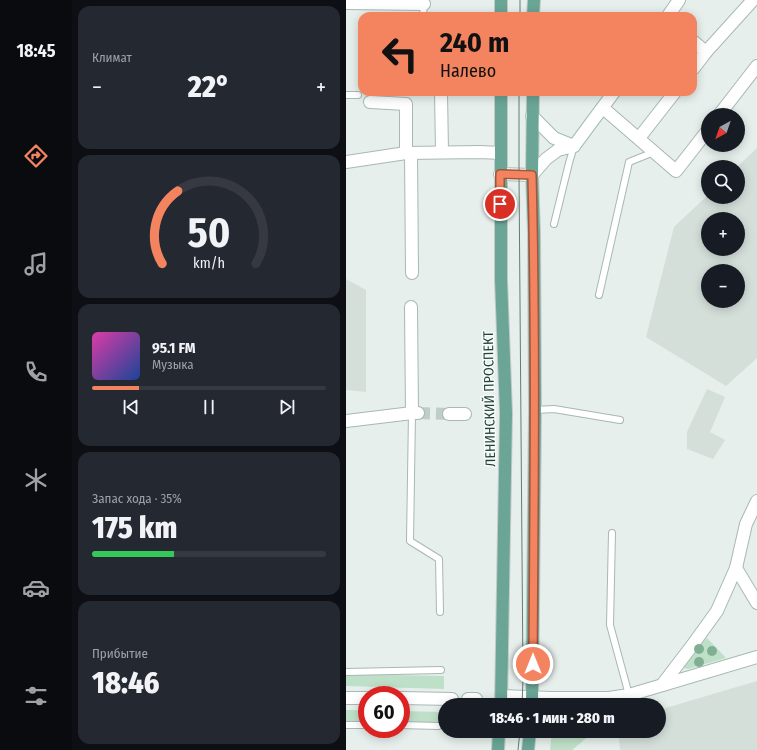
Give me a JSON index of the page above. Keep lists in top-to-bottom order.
{
  "streets": {
    "main road": ["ЛЕНИНСКИЙ ПРОСПЕКТ"]
  },
  "north": "bottom left",
  "page": {
    "tabs": "18:45",
    "tile": [
      "Климат",
      ["Запас хода · 35%", "175 km"],
      ["Прибытие", "18:46"]
    ],
    "turn": ["240 m", "Налево"],
    "heat": ["−", "22°", "+"],
    "map_buttons": ["+", "−"],
    "song": ["95.1 FM", "Музыка"],
    "limit": "60",
    "trip": "18:46 · 1 мин · 280 m",
    "gauge": ["50", "km/h"]
  }
}
